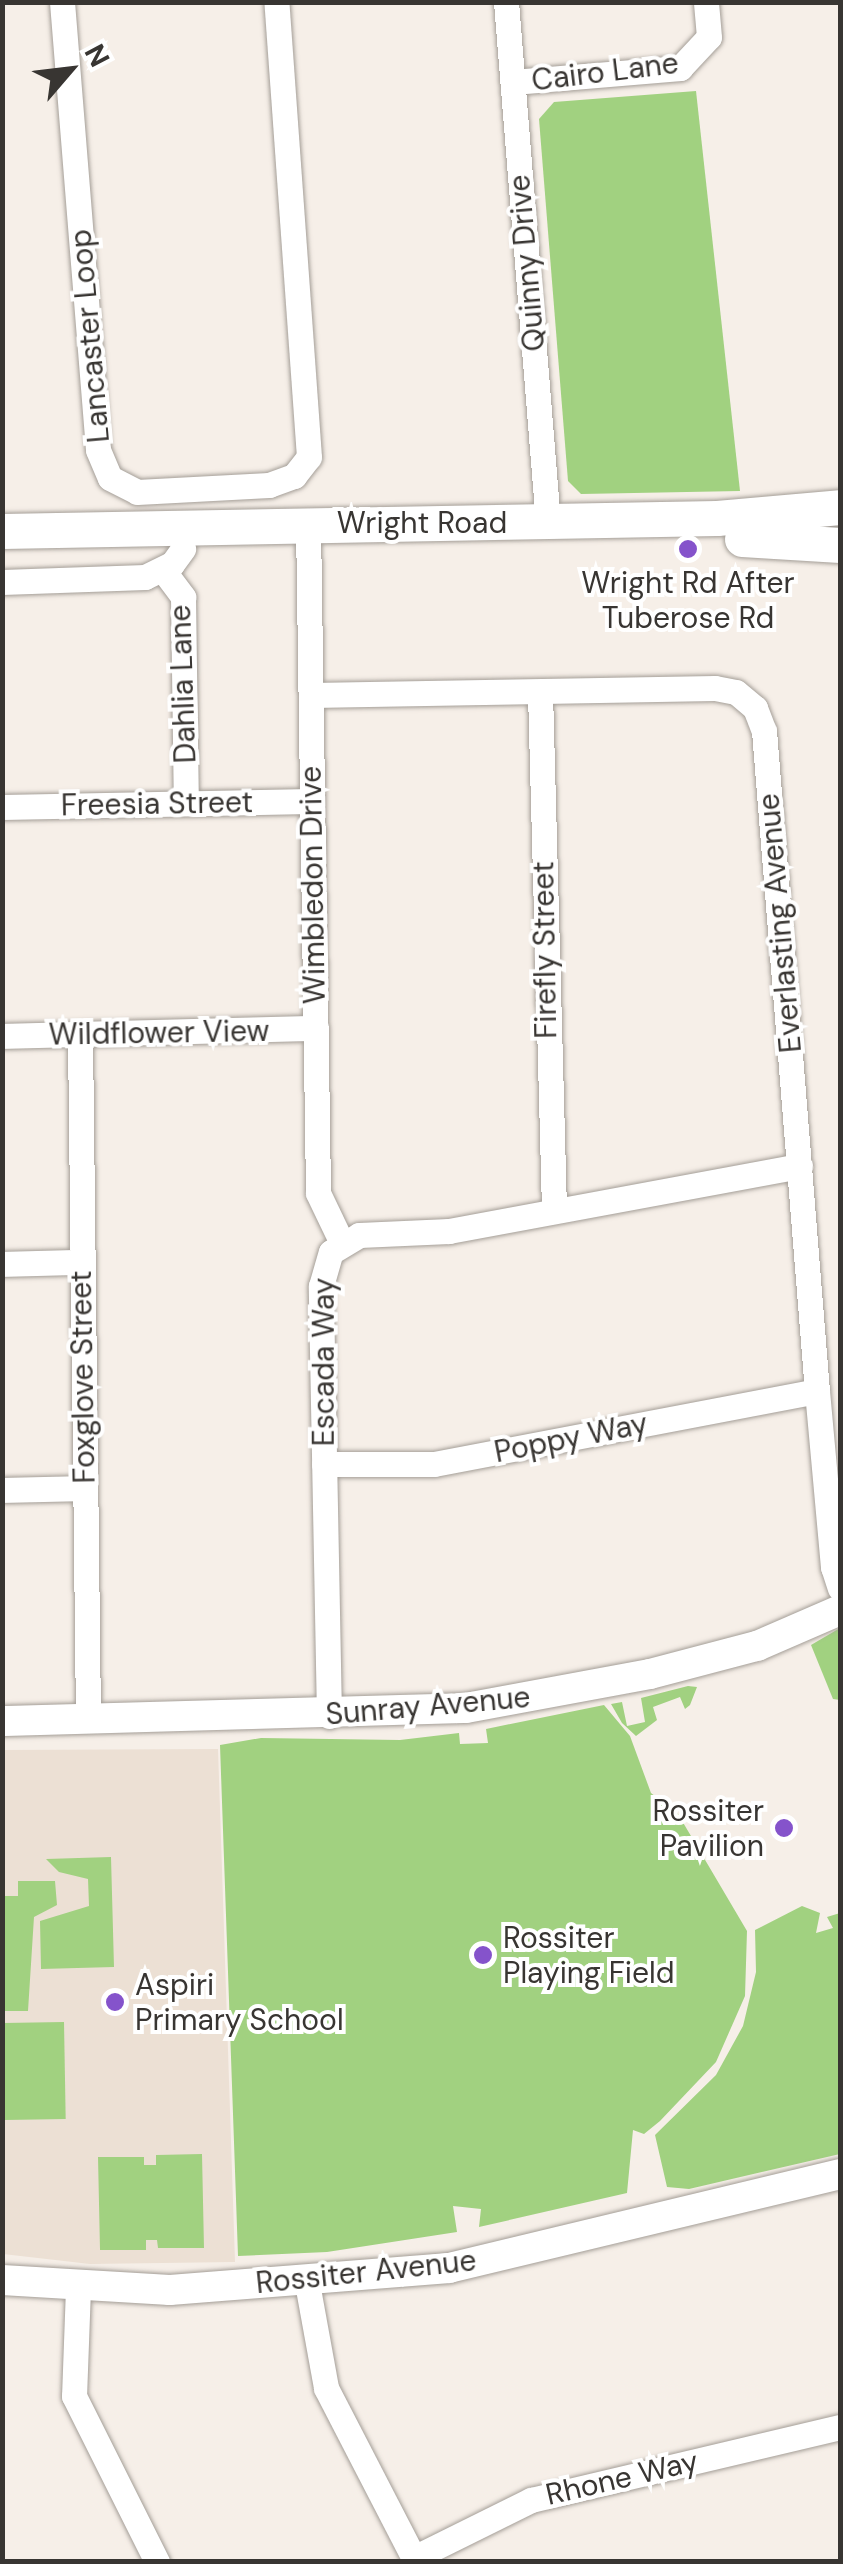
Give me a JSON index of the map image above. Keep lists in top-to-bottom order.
{
  "streets": {
    "main road": ["Wright Road"],
    "street": [
      "Cairo Lane",
      "Quinny Drive",
      "Lancaster Loop",
      "Dahlia Lane",
      "Freesia Street",
      "Wimbledon Drive",
      "Everlasting Avenue",
      "Firefly Street",
      "Wildflower View",
      "Escada Way",
      "Foxglove Street",
      "Poppy Way",
      "Sunray Avenue",
      "Rossiter Avenue",
      "Rhone Way"
    ]
  },
  "crossings": [
    ["Cairo Lane", "Quinny Drive"],
    ["Quinny Drive", "Wright Road"],
    ["Wright Road", "Dahlia Lane"],
    ["Wright Road", "Wimbledon Drive"],
    ["Dahlia Lane", "Freesia Street"],
    ["Freesia Street", "Wimbledon Drive"],
    ["Wimbledon Drive", "Everlasting Avenue"],
    ["Wimbledon Drive", "Wildflower View"],
    ["Wimbledon Drive", "Escada Way"],
    ["Everlasting Avenue", "Firefly Street"],
    ["Everlasting Avenue", "Escada Way"],
    ["Everlasting Avenue", "Poppy Way"],
    ["Firefly Street", "Escada Way"],
    ["Wildflower View", "Foxglove Street"],
    ["Escada Way", "Poppy Way"],
    ["Escada Way", "Sunray Avenue"],
    ["Foxglove Street", "Sunray Avenue"]
  ],
  "places": [
    "Wright Rd After Tuberose Rd",
    "Rossiter Pavilion",
    "Rossiter Playing Field",
    "Aspiri Primary School"
  ],
  "north": "top right"
}
